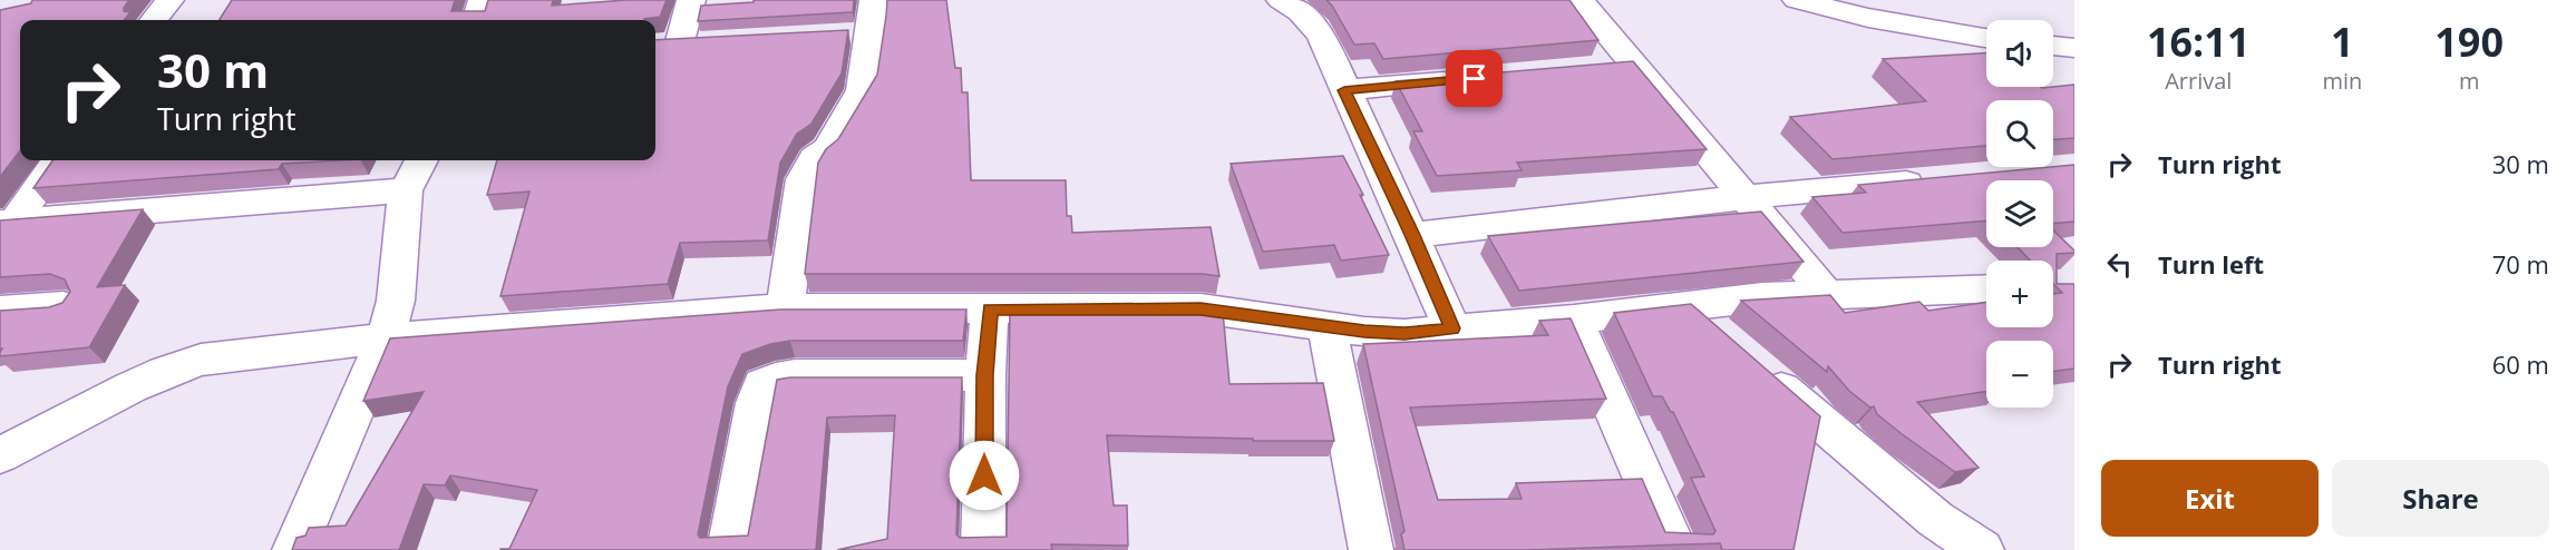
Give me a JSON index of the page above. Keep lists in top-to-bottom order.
{
  "page": {
    "eta": [
      "16:11",
      "Arrival",
      "1",
      "min",
      "190",
      "m"
    ],
    "map_buttons": ["+", "−"],
    "turn": ["30 m", "Turn right"],
    "list": [
      {
        "name": "Turn right",
        "value": "30 m"
      },
      {
        "name": "Turn left",
        "value": "70 m"
      },
      {
        "name": "Turn right",
        "value": "60 m"
      }
    ],
    "buttons": ["Exit", "Share"]
  }
}
